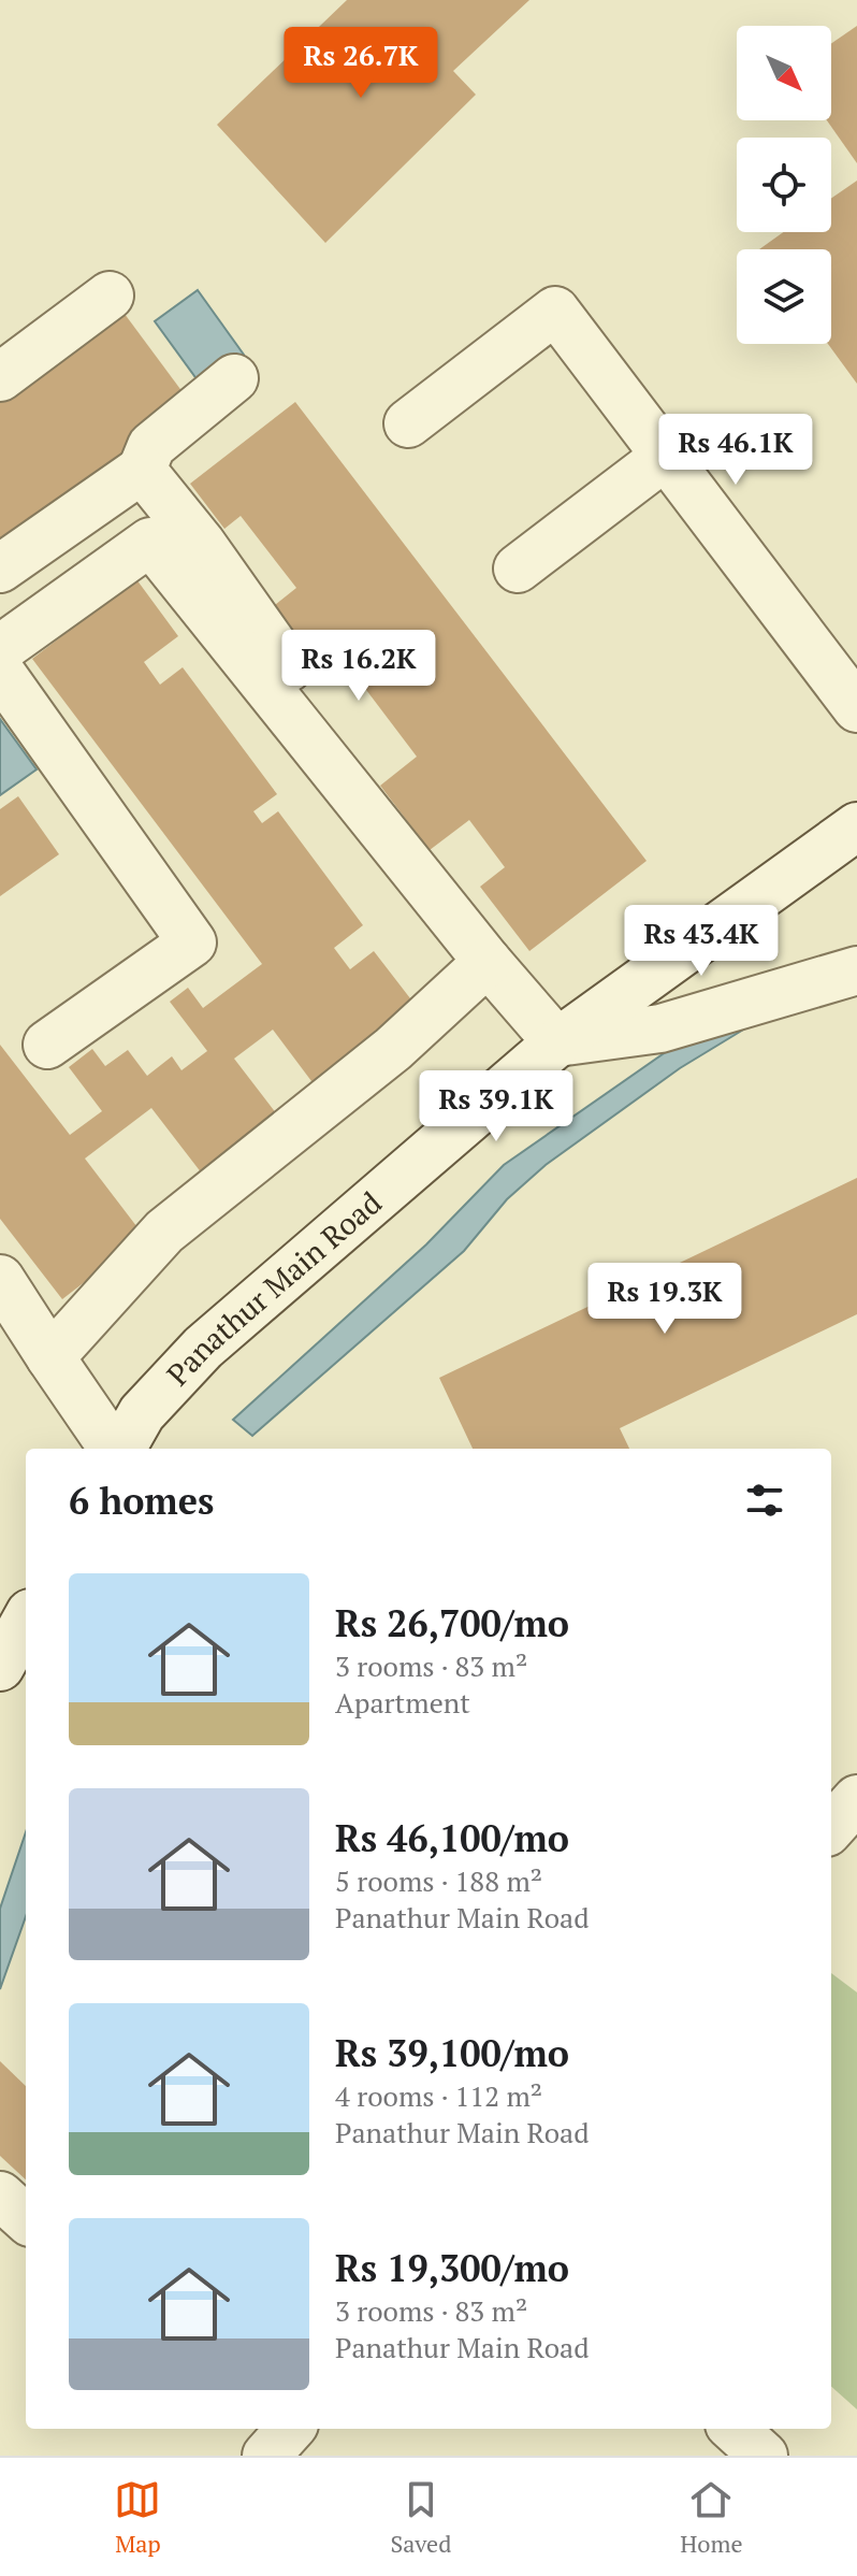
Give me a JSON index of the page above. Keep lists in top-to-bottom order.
{
  "streets": {
    "street": ["Panathur Main Road"]
  },
  "north": "bottom right",
  "page": {
    "price": [
      "Rs 26.7K",
      "Rs 46.1K",
      "Rs 16.2K",
      "Rs 43.4K",
      "Rs 39.1K",
      "Rs 19.3K"
    ],
    "heading": "6 homes",
    "list": [
      {
        "name": "Rs 26,700/mo",
        "note": "3 rooms · 83 m² · Apartment"
      },
      {
        "name": "Rs 46,100/mo",
        "note": "5 rooms · 188 m² · Panathur Main Road"
      },
      {
        "name": "Rs 39,100/mo",
        "note": "4 rooms · 112 m² · Panathur Main Road"
      },
      {
        "name": "Rs 19,300/mo",
        "note": "3 rooms · 83 m² · Panathur Main Road"
      }
    ],
    "tabs": ["Map", "Saved", "Home"]
  }
}
